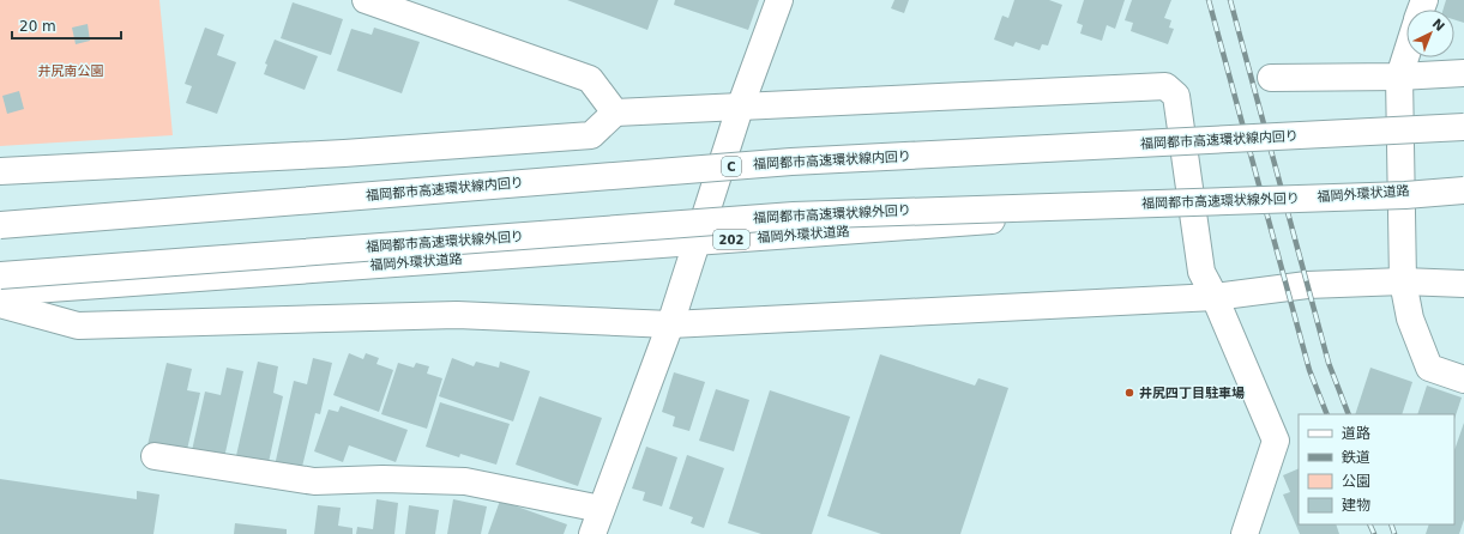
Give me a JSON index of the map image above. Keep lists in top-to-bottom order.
{
  "streets": {
    "main road": [
      "福岡都市高速環状線内回り",
      "C",
      "福岡外環状道路",
      "福岡都市高速環状線外回り",
      "202"
    ]
  },
  "crossings": [
    ["福岡外環状道路", "福岡都市高速環状線外回り"]
  ],
  "parks": ["井尻南公園"],
  "places": ["井尻四丁目駐車場"],
  "legend": [
    "道路",
    "鉄道",
    "公園",
    "建物"
  ],
  "scale_bar": "20 m",
  "north": "top right"
}
